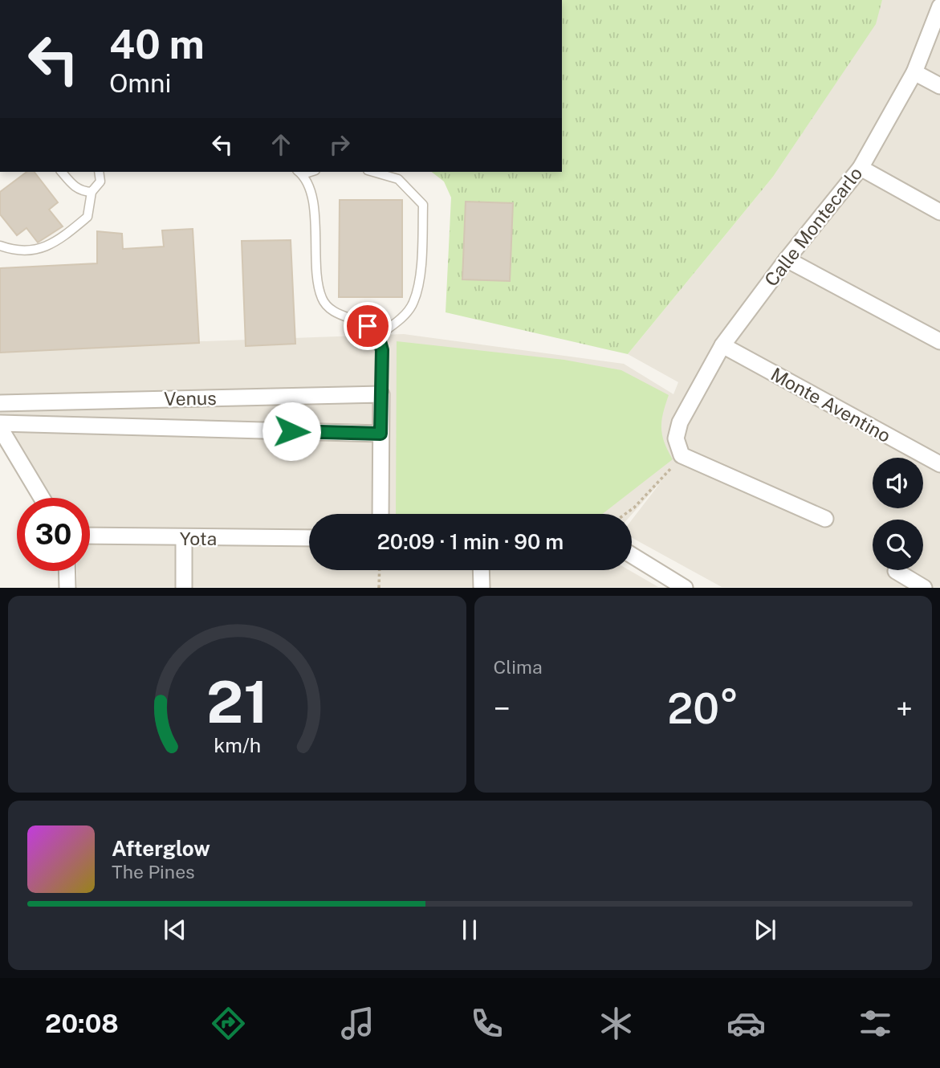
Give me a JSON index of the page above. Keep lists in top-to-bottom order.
{
  "streets": {
    "street": [
      "Calle Montecarlo",
      "Venus",
      "Monte Aventino",
      "Yota"
    ]
  },
  "crossings": [
    ["Calle Montecarlo", "Monte Aventino"]
  ],
  "page": {
    "turn": ["40 m", "Omni"],
    "limit": "30",
    "trip": "20:09 · 1 min · 90 m",
    "tile": "Clima",
    "heat": ["−", "20°", "+"],
    "song": ["Afterglow", "The Pines"],
    "tabs": "20:08",
    "gauge": ["21", "km/h"]
  }
}
